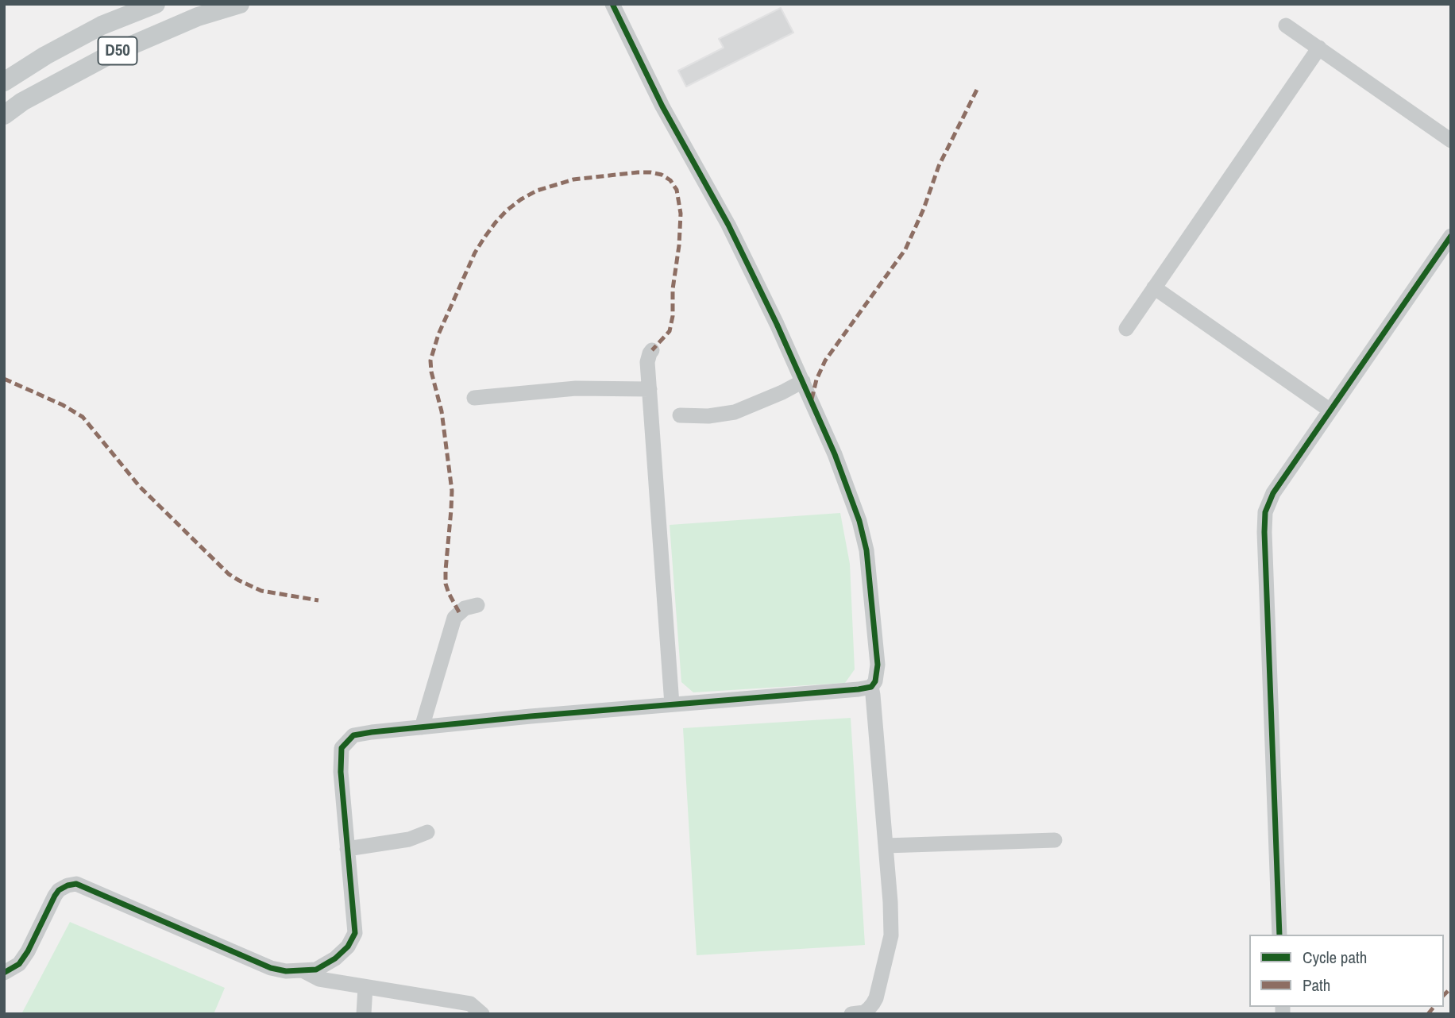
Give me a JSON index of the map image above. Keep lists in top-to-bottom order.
{
  "streets": {
    "main road": ["D50"]
  },
  "legend": ["Cycle path", "Path"]
}
